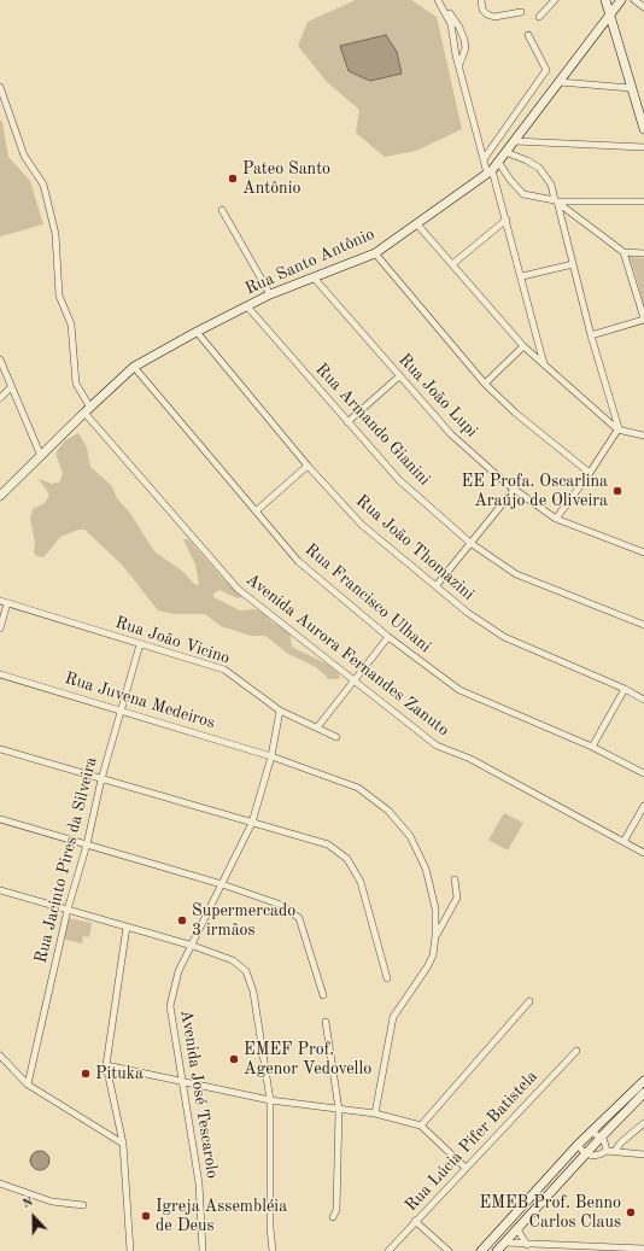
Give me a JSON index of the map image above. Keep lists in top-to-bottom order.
{
  "streets": {
    "main road": ["Rua Santo Antônio"],
    "street": [
      "Rua João Lupi",
      "Rua Armando Gianini",
      "Rua João Thomazini",
      "Rua Francisco Ulhani",
      "Rua João Vicino",
      "Avenida Aurora Fernandes Zanuto",
      "Rua Juvena Medeiros",
      "Rua Jacinto Pires da Silveira",
      "Avenida José Tescarolo",
      "Rua Lúcia Pifer Batistela"
    ]
  },
  "crossings": [
    ["Rua Santo Antônio", "Rua João Lupi"],
    ["Rua Santo Antônio", "Rua Armando Gianini"],
    ["Rua Santo Antônio", "Rua João Thomazini"],
    ["Rua Santo Antônio", "Rua Francisco Ulhani"],
    ["Rua Santo Antônio", "Avenida Aurora Fernandes Zanuto"],
    ["Rua João Vicino", "Rua Jacinto Pires da Silveira"],
    ["Rua Juvena Medeiros", "Rua Jacinto Pires da Silveira"]
  ],
  "places": [
    "Pateo Santo Antônio",
    "EE Profa. Oscarlina Araújo de Oliveira",
    "Supermercado 3 irmãos",
    "EMEF Prof. Agenor Vedovello",
    "Pituka",
    "EMEB Prof. Benno Carlos Claus",
    "Igreja Assembléia de Deus"
  ],
  "north": "top"
}
